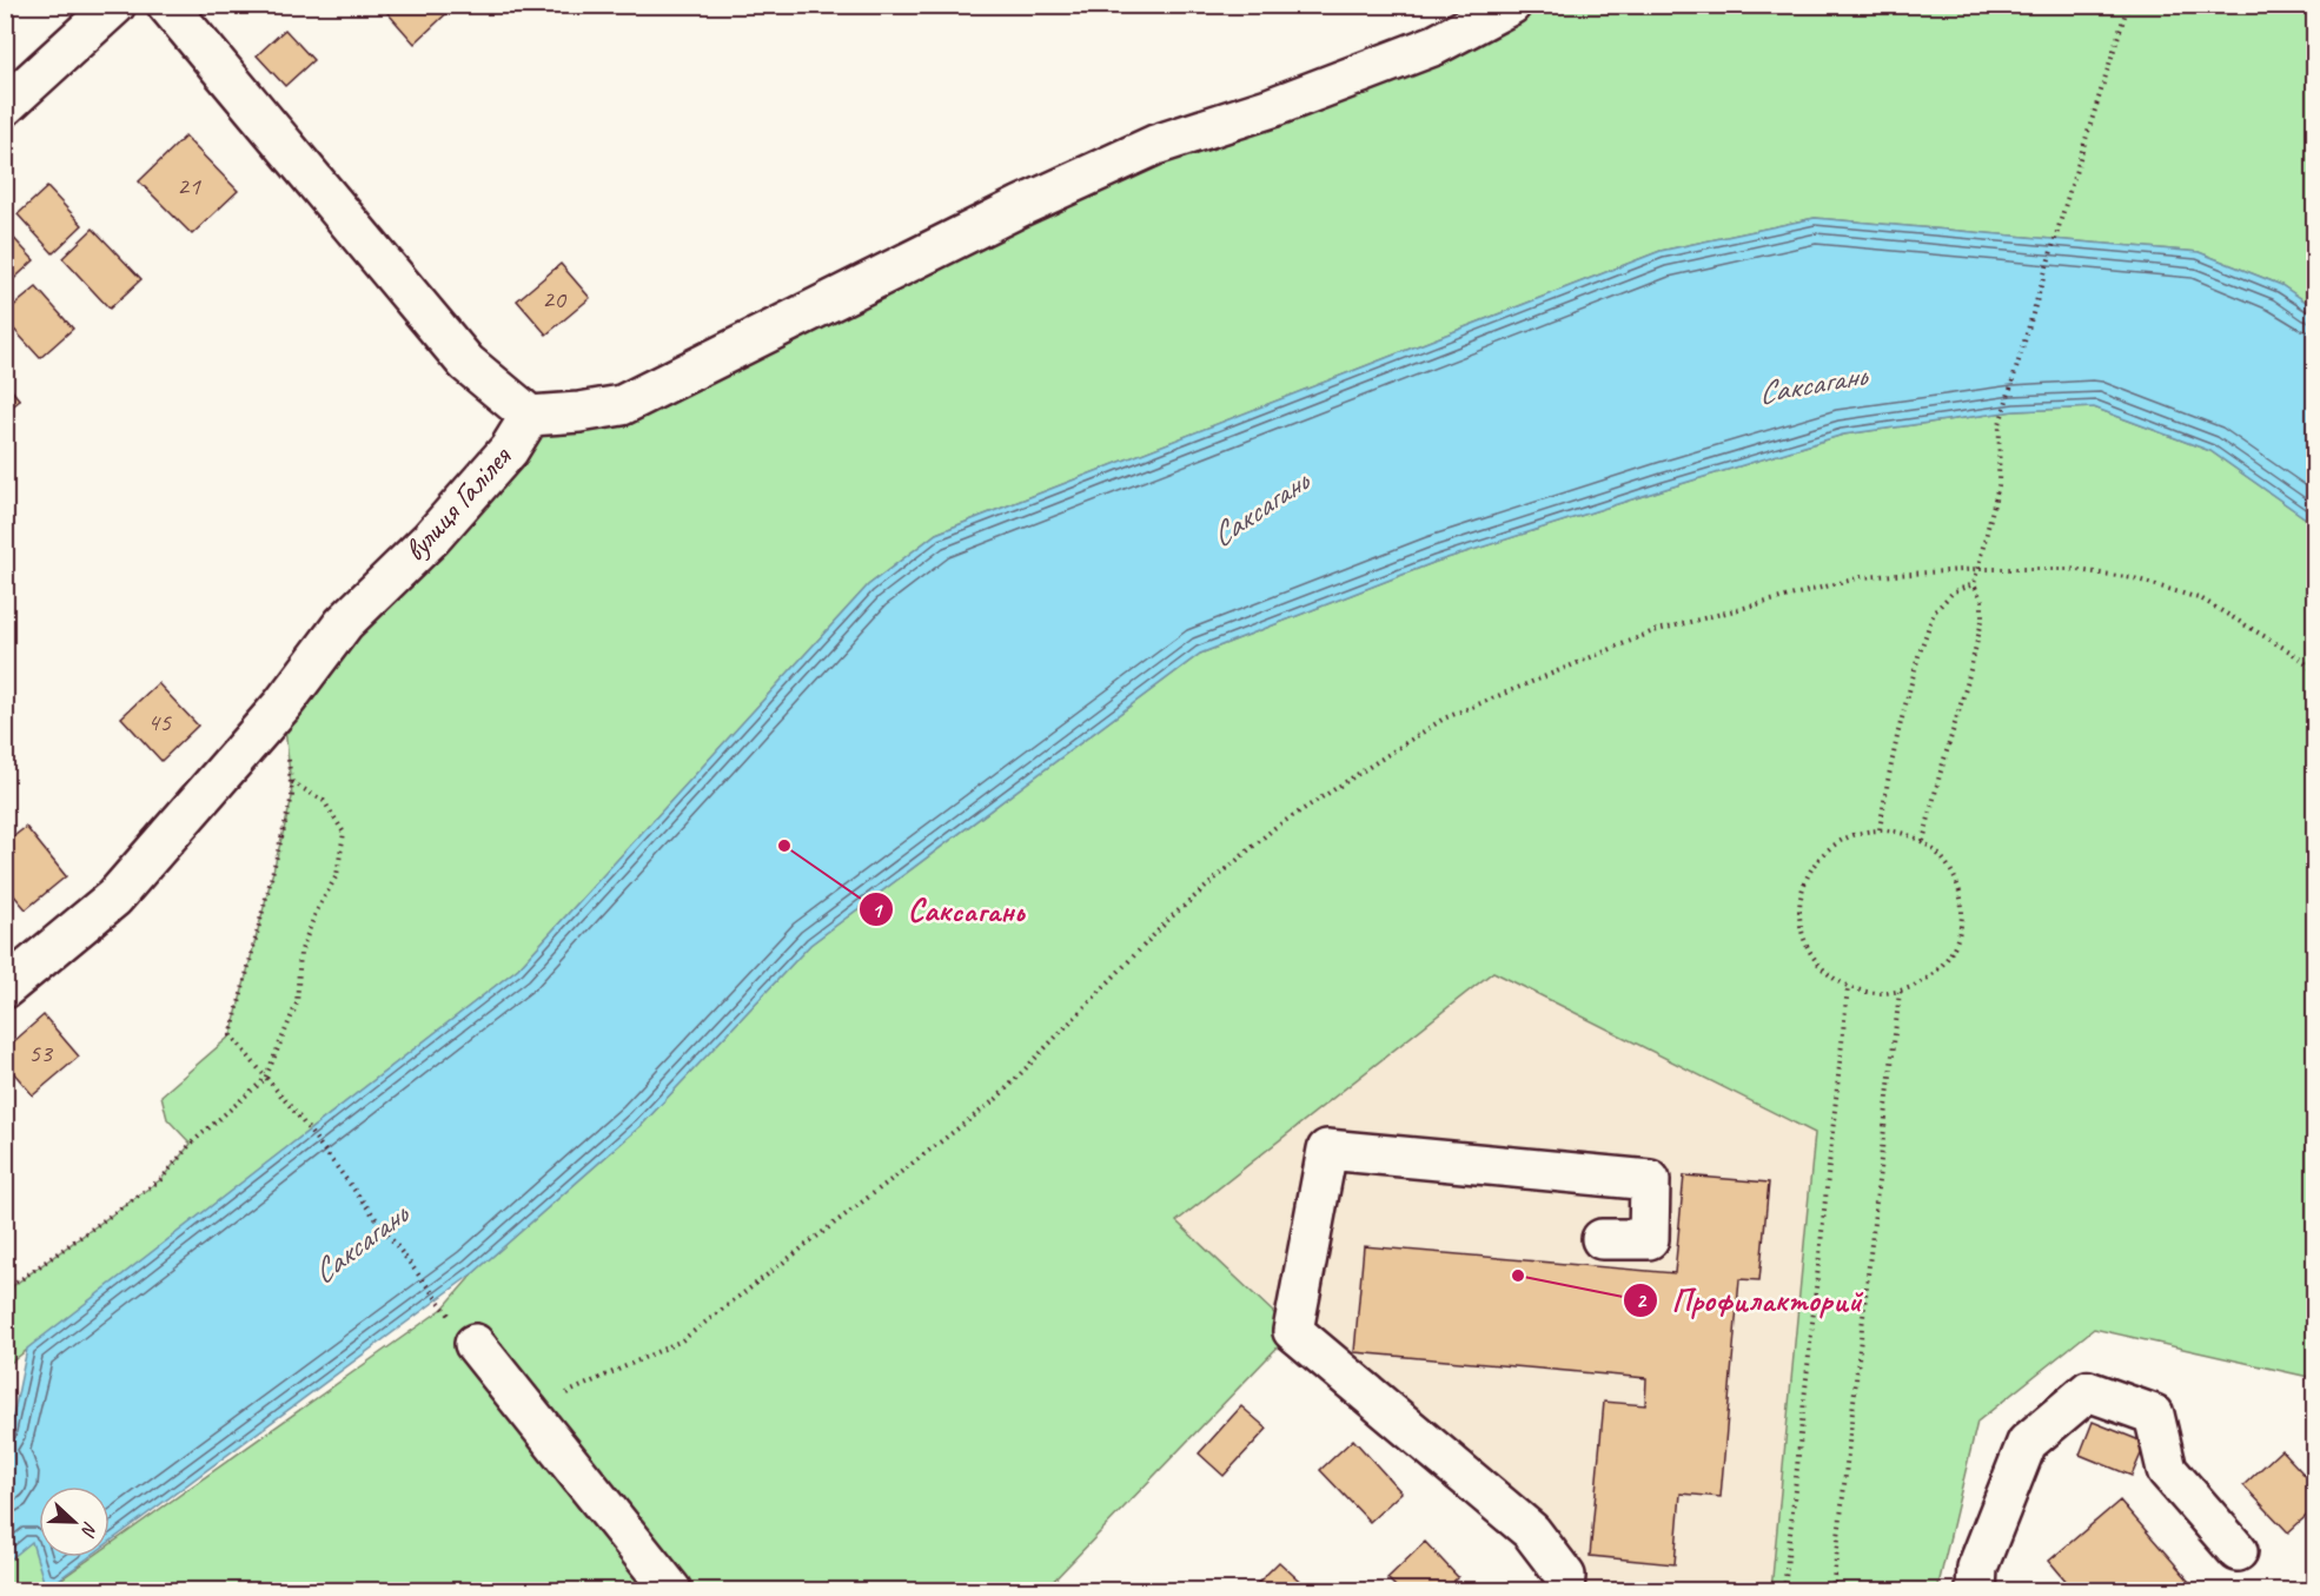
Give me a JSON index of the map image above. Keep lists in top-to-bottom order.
{
  "streets": {
    "street": ["вулиця Галілея"]
  },
  "water": ["Саксагань"],
  "places": ["Саксагань", "Профилакторий"],
  "house_numbers": [
    "21",
    "20",
    "45",
    "53"
  ],
  "north": "right"
}
